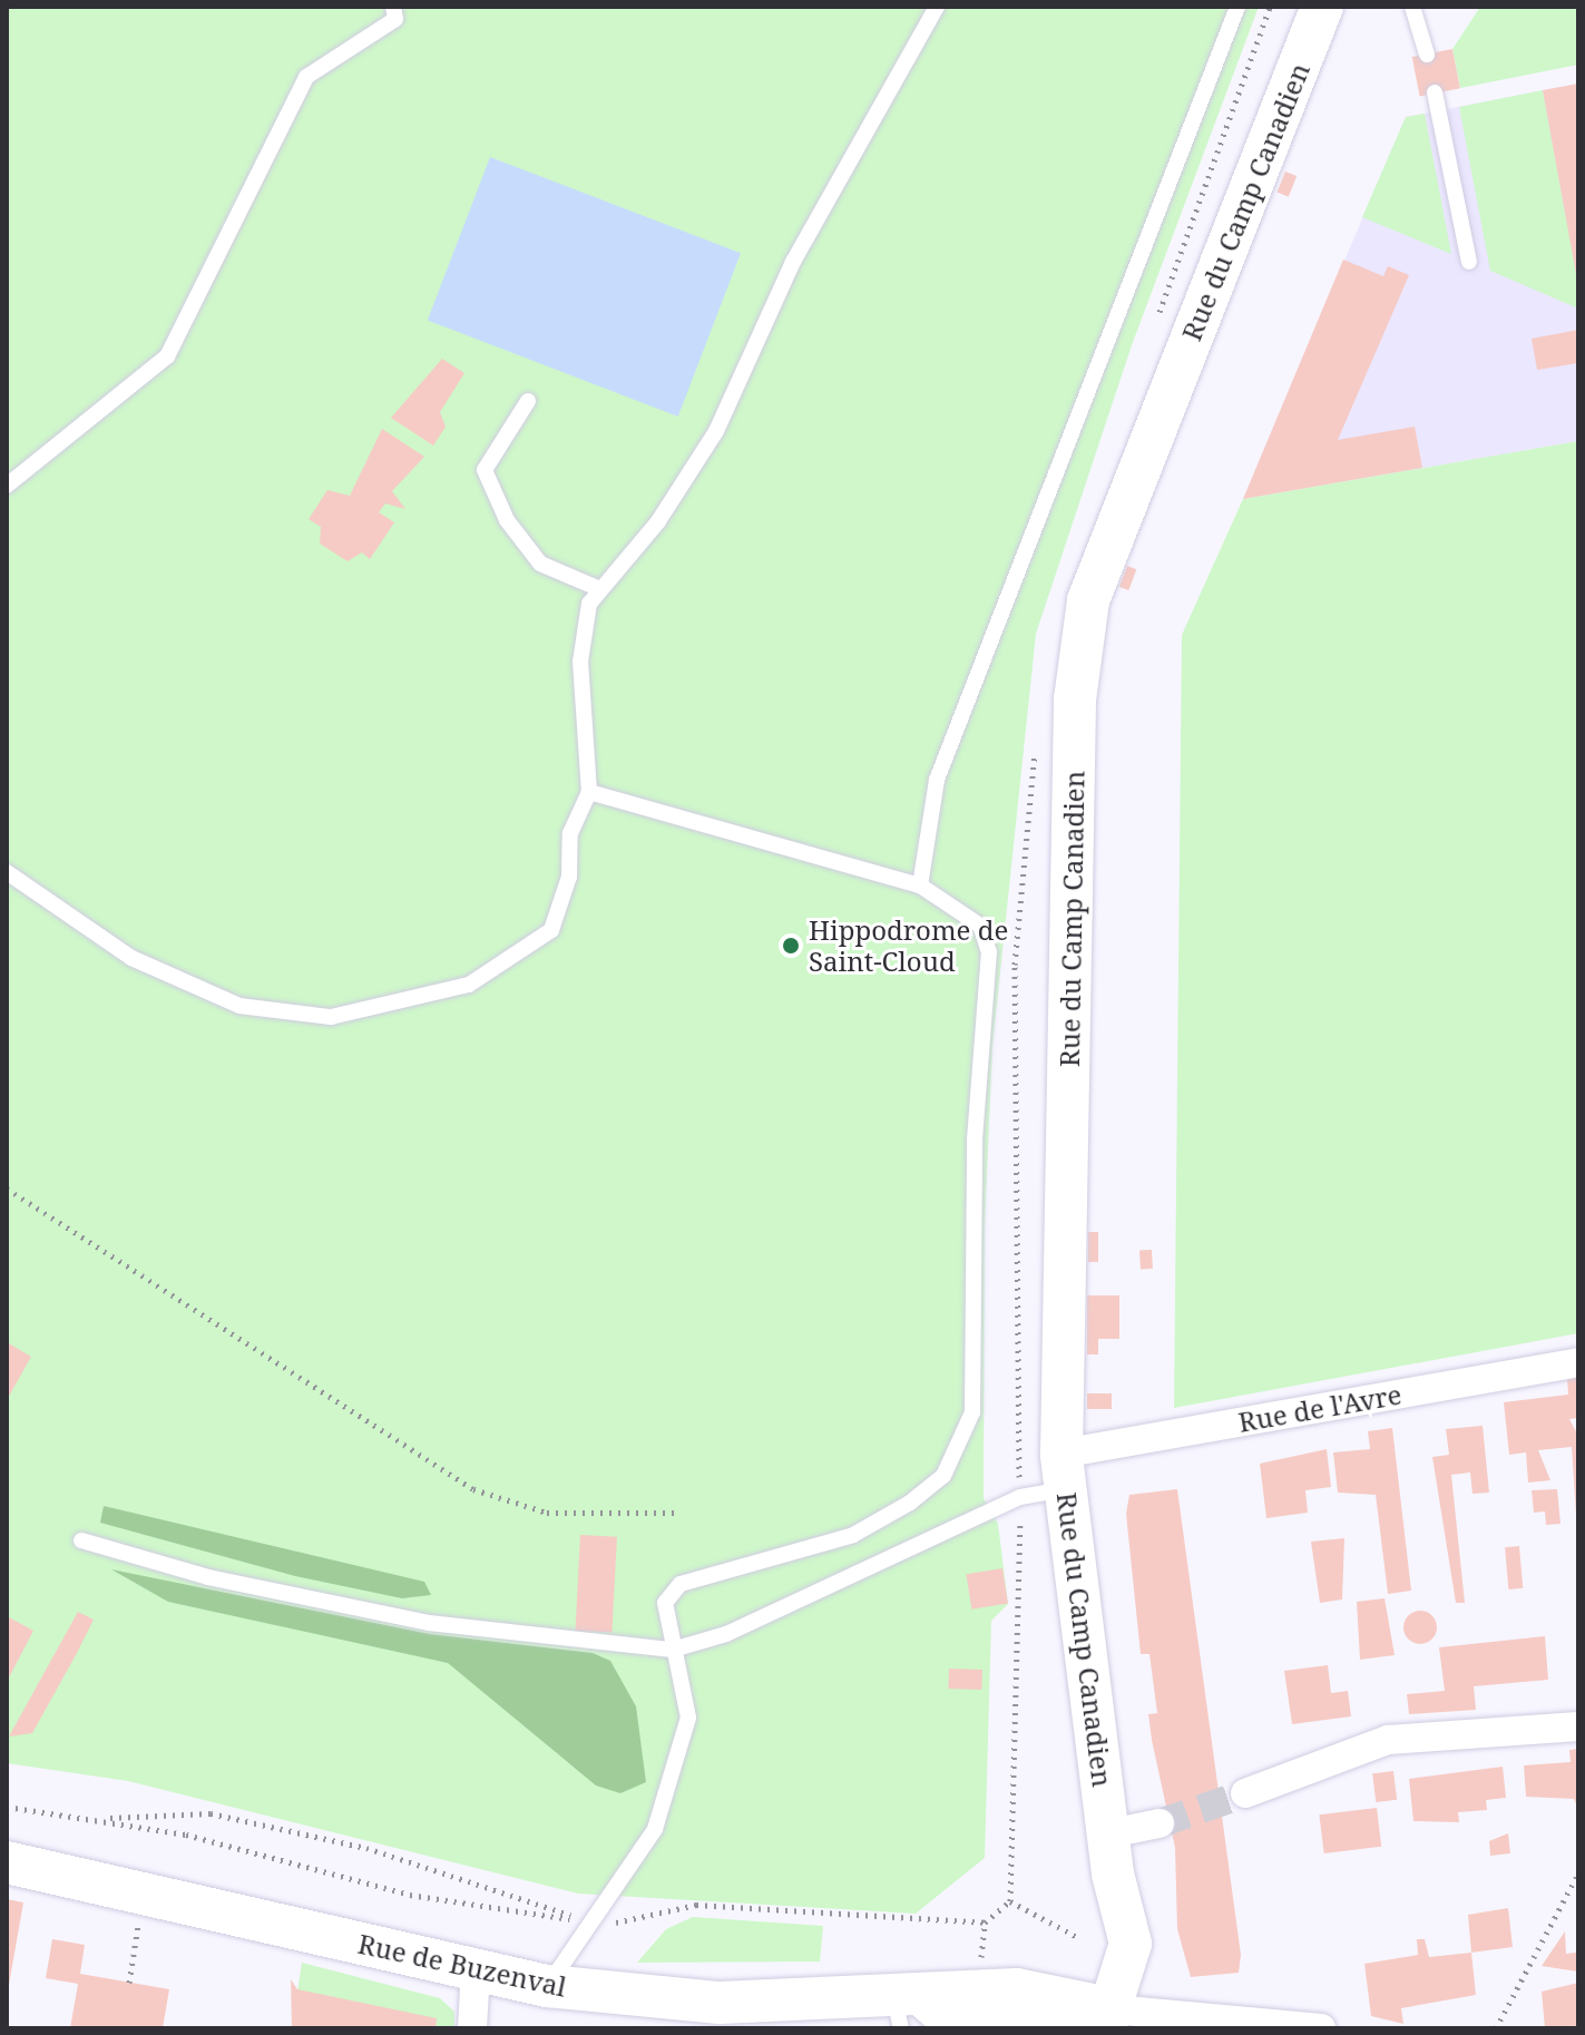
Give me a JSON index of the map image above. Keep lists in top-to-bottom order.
{
  "streets": {
    "main road": ["Rue du Camp Canadien", "Rue de Buzenval"],
    "street": ["Rue de l'Avre"]
  },
  "crossings": [
    ["Rue du Camp Canadien", "Rue de l'Avre"],
    ["Rue du Camp Canadien", "Rue de Buzenval"]
  ],
  "places": ["Hippodrome de Saint-Cloud"]
}
